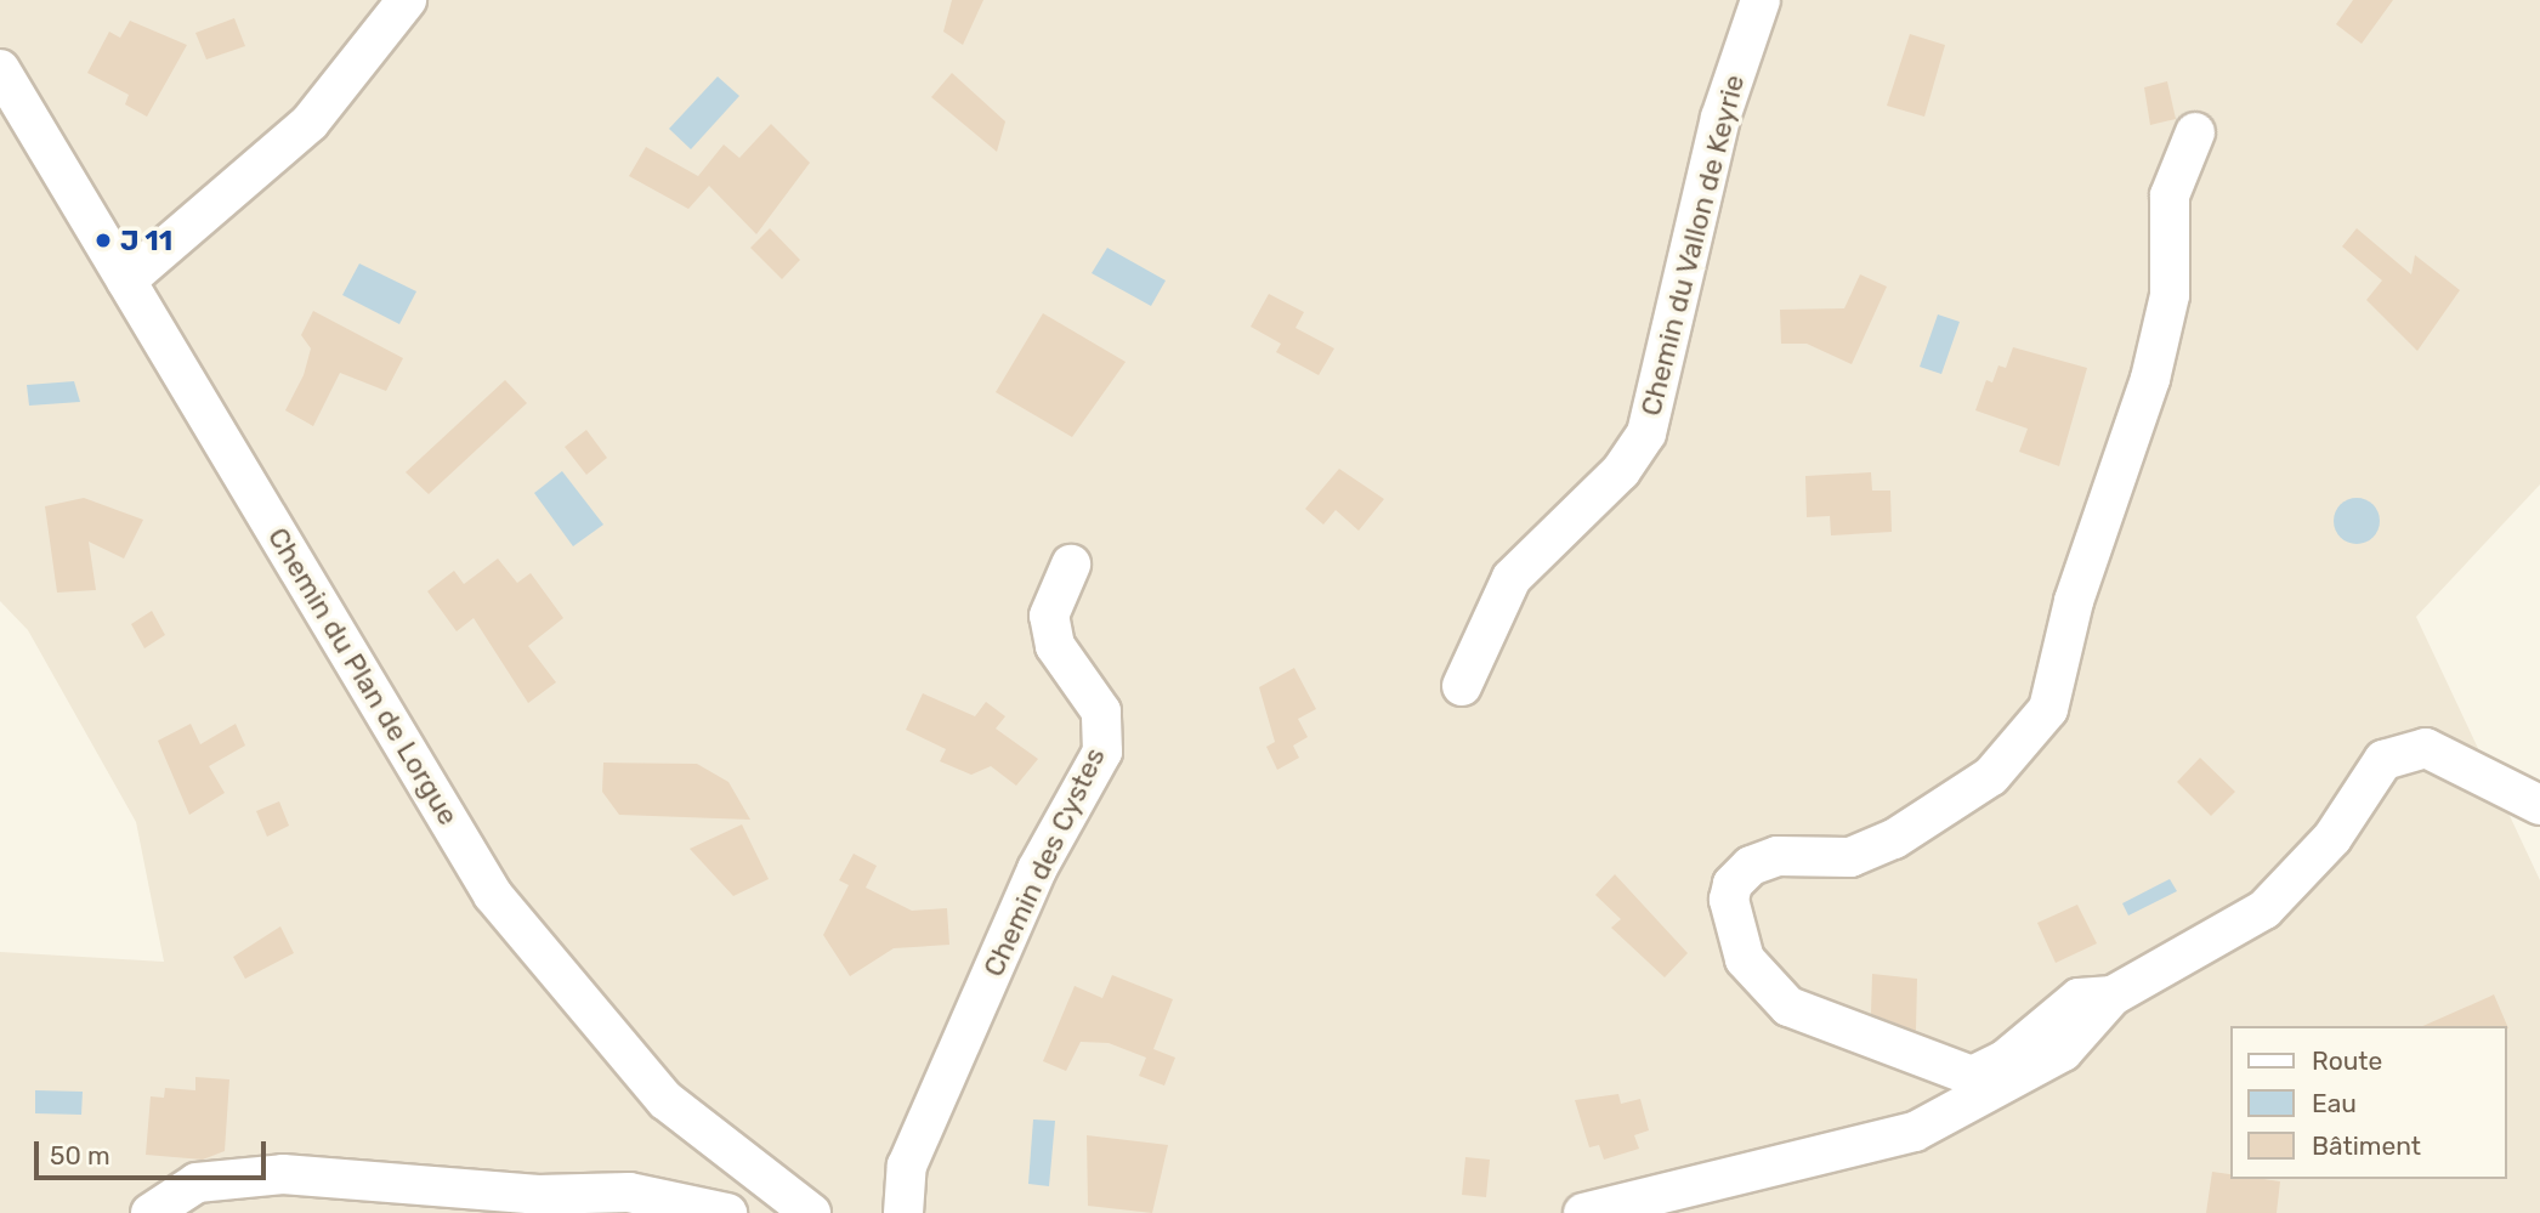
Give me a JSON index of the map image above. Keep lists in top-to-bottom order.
{
  "streets": {
    "street": ["Chemin du Vallon de Keyrie", "Chemin du Plan de Lorgue", "Chemin des Cystes"]
  },
  "places": ["J 11"],
  "legend": ["Route", "Eau", "Bâtiment"],
  "scale_bar": "50 m"
}
